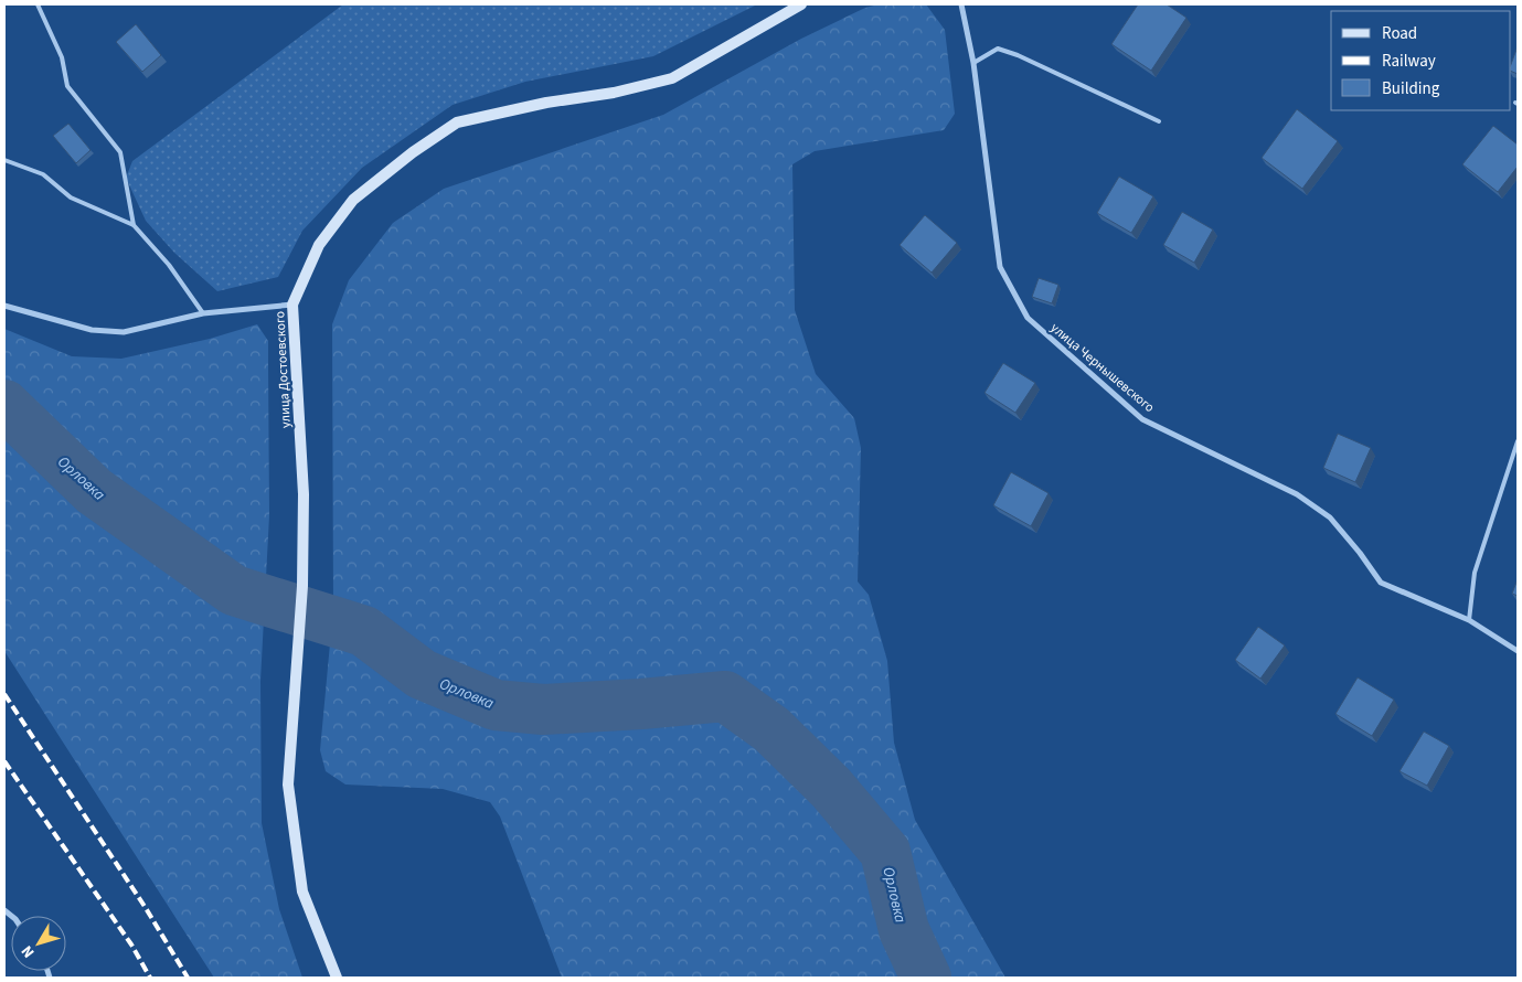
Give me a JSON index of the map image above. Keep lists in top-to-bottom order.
{
  "streets": {
    "main road": ["улица Достоевского"],
    "street": ["улица Чернышевского"]
  },
  "water": ["Орловка"],
  "legend": ["Road", "Railway", "Building"],
  "north": "bottom left"
}
